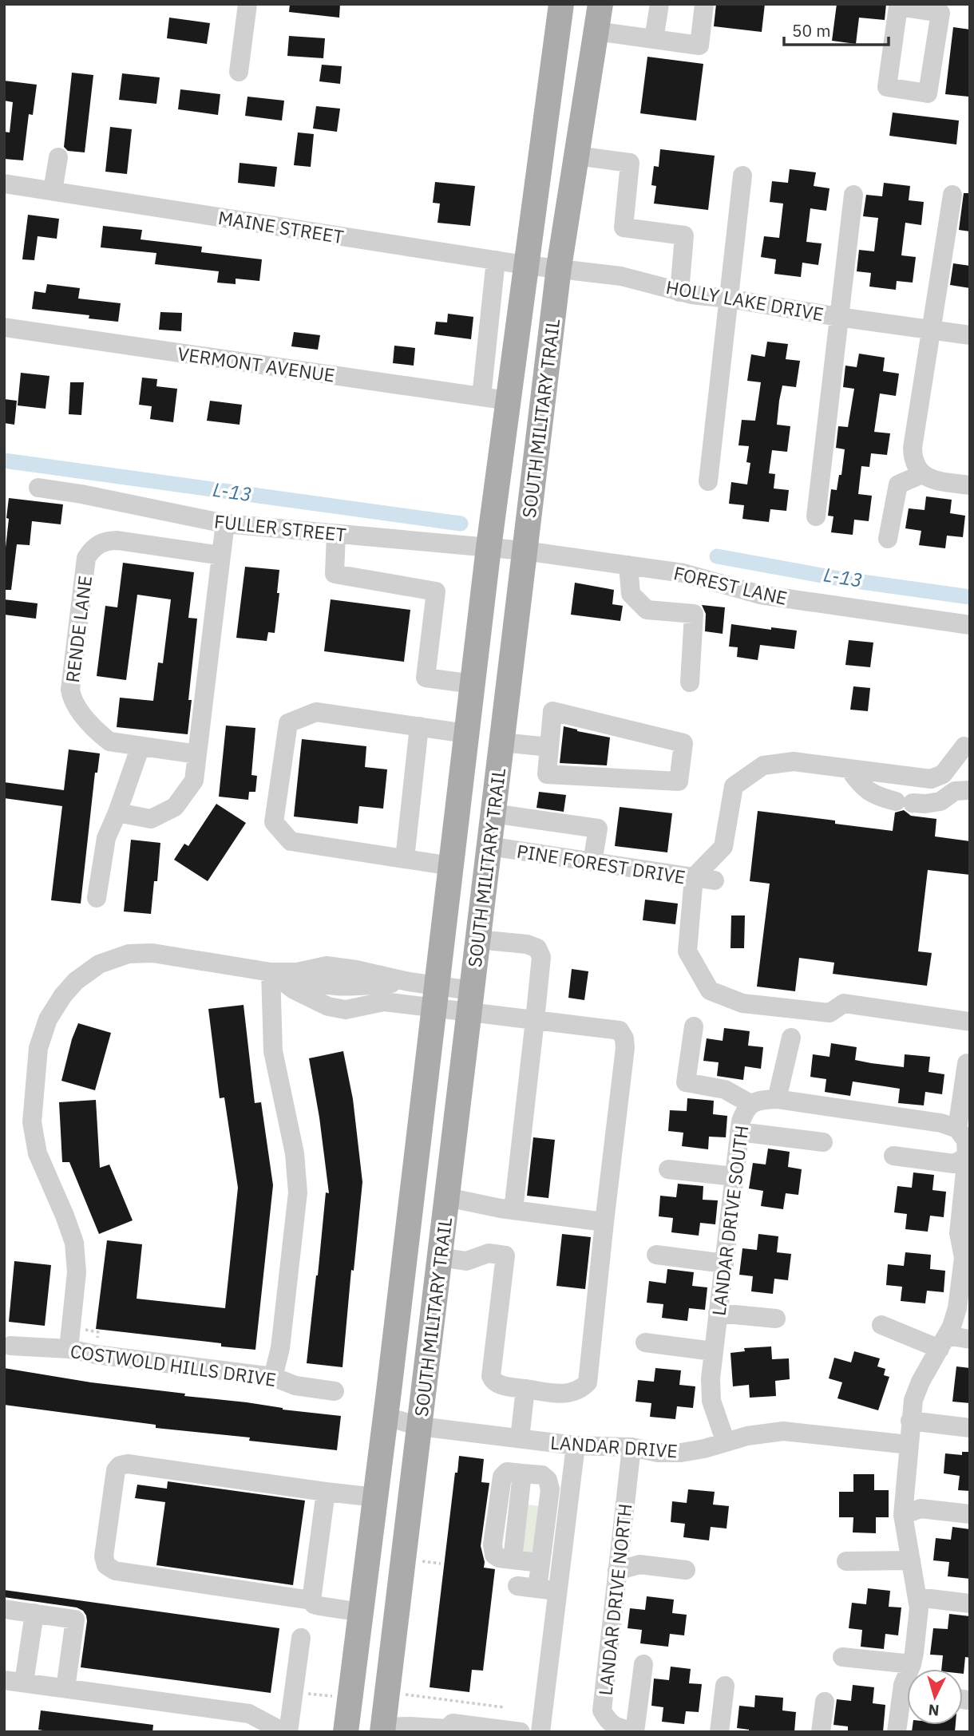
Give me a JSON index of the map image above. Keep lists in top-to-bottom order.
{
  "streets": {
    "main road": ["SOUTH MILITARY TRAIL"],
    "street": [
      "MAINE STREET",
      "HOLLY LAKE DRIVE",
      "VERMONT AVENUE",
      "FULLER STREET",
      "FOREST LANE",
      "RENDE LANE",
      "PINE FOREST DRIVE",
      "LANDAR DRIVE SOUTH",
      "COSTWOLD HILLS DRIVE",
      "LANDAR DRIVE",
      "LANDAR DRIVE NORTH"
    ]
  },
  "crossings": [
    ["MAINE STREET", "HOLLY LAKE DRIVE"],
    ["MAINE STREET", "SOUTH MILITARY TRAIL"],
    ["HOLLY LAKE DRIVE", "SOUTH MILITARY TRAIL"],
    ["VERMONT AVENUE", "SOUTH MILITARY TRAIL"],
    ["SOUTH MILITARY TRAIL", "FULLER STREET"],
    ["SOUTH MILITARY TRAIL", "FOREST LANE"],
    ["SOUTH MILITARY TRAIL", "PINE FOREST DRIVE"],
    ["SOUTH MILITARY TRAIL", "LANDAR DRIVE"],
    ["FULLER STREET", "FOREST LANE"],
    ["LANDAR DRIVE SOUTH", "LANDAR DRIVE"],
    ["LANDAR DRIVE", "LANDAR DRIVE NORTH"]
  ],
  "water": ["L-13"],
  "scale_bar": "50 m",
  "north": "bottom"
}
